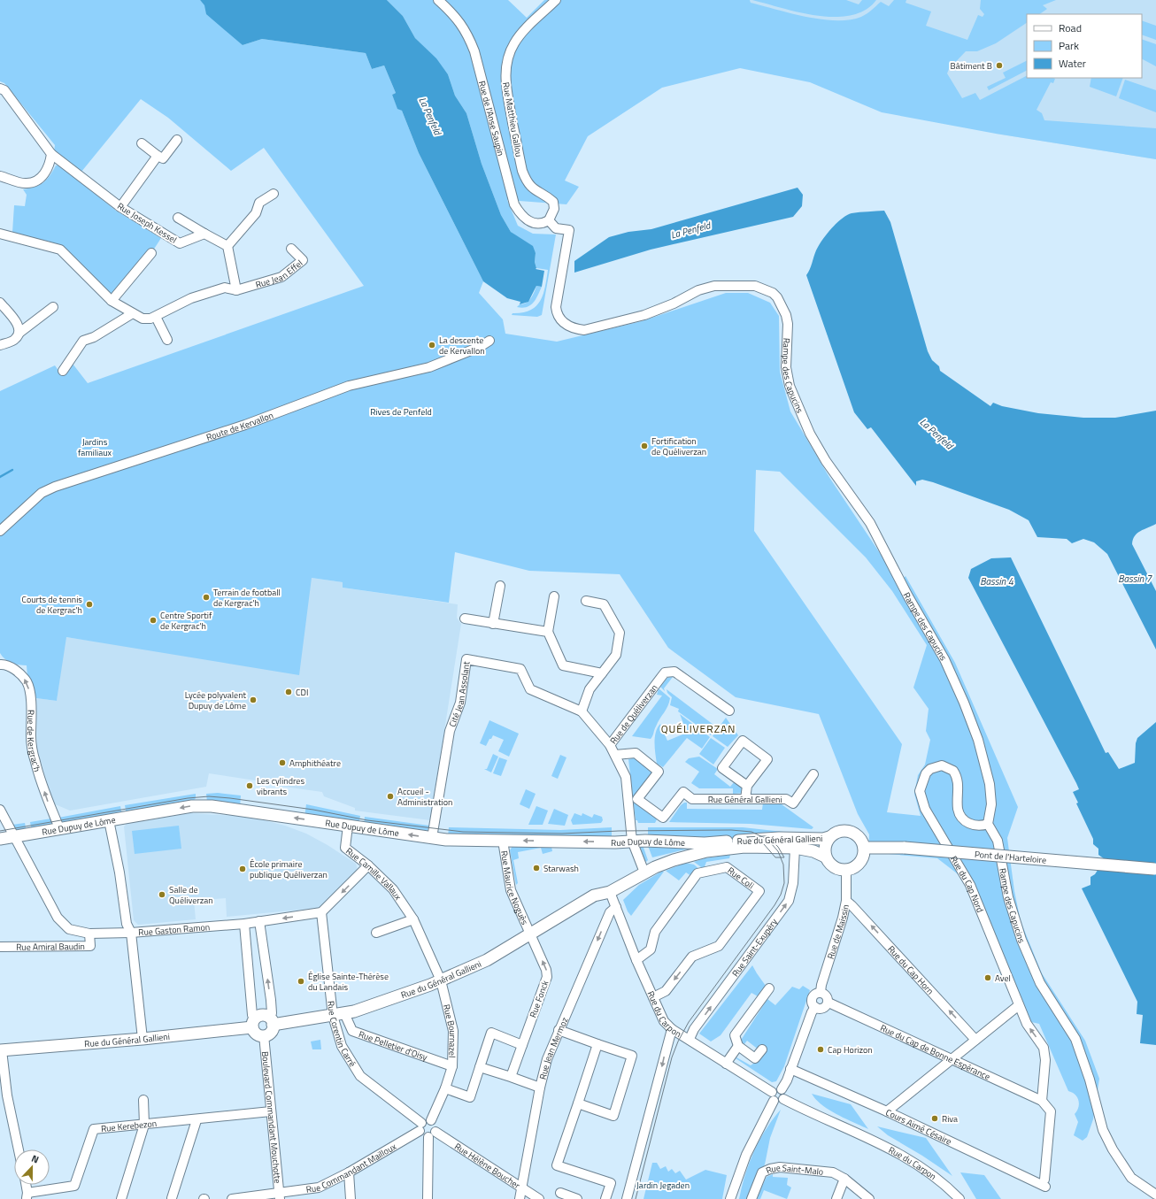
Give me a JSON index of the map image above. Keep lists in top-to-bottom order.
{
  "streets": {
    "main road": ["Rue Dupuy de Lôme", "Rue du Général Gallieni", "Pont de l'Harteloire"],
    "street": [
      "Rue de l'Anse Saupin",
      "Rue Matthieu Gallou",
      "Rue Joseph Kessel",
      "Rue Jean Effel",
      "Rampe des Capucins",
      "Route de Kervallon",
      "Cité Jean Assolant",
      "Rue de Quéliverzan",
      "Rue de Kergrac'h",
      "Rue Général Gallieni",
      "Rue Camille Vallaux",
      "Rue Coli",
      "Rue du Cap Nord",
      "Rue Maurice Noguès",
      "Rue Gaston Ramon",
      "Rue de Maissin",
      "Rue Amiral Baudin",
      "Rue Saint-Exupéry",
      "Rue du Cap Horn",
      "Rue Fonck",
      "Rue du Carpon",
      "Rue Bournazel",
      "Rue Corentin Carré",
      "Rue Pelletier d'Oisy",
      "Rue Jean Mermoz",
      "Rue du Cap de Bonne Espérance",
      "Boulevard Commandant Mouchotte",
      "Rue Kerebezon",
      "Cours Aimé Césaire",
      "Rue Hélène Boucher",
      "Rue Commandant Mailloux",
      "Rue Saint-Malo"
    ]
  },
  "crossings": [
    ["Rue de l'Anse Saupin", "Rue Matthieu Gallou"],
    ["Rue de l'Anse Saupin", "Rampe des Capucins"],
    ["Rue Matthieu Gallou", "Rampe des Capucins"],
    ["Rampe des Capucins", "Rue du Cap Nord"],
    ["Cité Jean Assolant", "Rue Dupuy de Lôme"],
    ["Rue de Quéliverzan", "Rue Général Gallieni"],
    ["Rue de Quéliverzan", "Rue Dupuy de Lôme"],
    ["Rue de Quéliverzan", "Rue du Général Gallieni"],
    ["Rue de Kergrac'h", "Rue Dupuy de Lôme"],
    ["Rue Dupuy de Lôme", "Rue du Général Gallieni"],
    ["Rue Dupuy de Lôme", "Rue Camille Vallaux"],
    ["Rue Dupuy de Lôme", "Rue Maurice Noguès"],
    ["Rue Dupuy de Lôme", "Rue Gaston Ramon"],
    ["Rue du Général Gallieni", "Pont de l'Harteloire"],
    ["Rue du Général Gallieni", "Rue Camille Vallaux"],
    ["Rue du Général Gallieni", "Rue Maurice Noguès"],
    ["Rue du Général Gallieni", "Rue de Maissin"],
    ["Rue du Général Gallieni", "Rue Saint-Exupéry"],
    ["Rue du Général Gallieni", "Rue Fonck"],
    ["Rue du Général Gallieni", "Rue du Carpon"],
    ["Rue du Général Gallieni", "Rue Bournazel"],
    ["Rue du Général Gallieni", "Rue Corentin Carré"],
    ["Rue du Général Gallieni", "Rue Pelletier d'Oisy"],
    ["Rue du Général Gallieni", "Boulevard Commandant Mouchotte"],
    ["Pont de l'Harteloire", "Rue de Maissin"],
    ["Rue Camille Vallaux", "Rue Bournazel"],
    ["Rue Coli", "Rue du Carpon"],
    ["Rue du Cap Nord", "Rue du Cap de Bonne Espérance"],
    ["Rue du Cap Nord", "Cours Aimé Césaire"],
    ["Rue Maurice Noguès", "Rue Fonck"],
    ["Rue Gaston Ramon", "Rue Amiral Baudin"],
    ["Rue Gaston Ramon", "Rue Corentin Carré"],
    ["Rue de Maissin", "Rue du Cap Horn"],
    ["Rue de Maissin", "Rue du Cap de Bonne Espérance"],
    ["Rue Saint-Exupéry", "Rue du Carpon"],
    ["Rue du Carpon", "Rue Jean Mermoz"],
    ["Rue Bournazel", "Rue Corentin Carré"],
    ["Rue Bournazel", "Rue Pelletier d'Oisy"],
    ["Rue Bournazel", "Rue Hélène Boucher"],
    ["Rue Bournazel", "Rue Commandant Mailloux"],
    ["Rue Corentin Carré", "Rue Hélène Boucher"],
    ["Rue Corentin Carré", "Rue Commandant Mailloux"],
    ["Rue Jean Mermoz", "Rue Hélène Boucher"],
    ["Rue du Cap de Bonne Espérance", "Cours Aimé Césaire"],
    ["Boulevard Commandant Mouchotte", "Rue Kerebezon"],
    ["Boulevard Commandant Mouchotte", "Rue Commandant Mailloux"],
    ["Rue Hélène Boucher", "Rue Commandant Mailloux"]
  ],
  "one_way": [
    "Rue de Kergrac'h",
    "Rue Dupuy de Lôme",
    "Rue du Cap Horn",
    "Rue Fonck",
    "Rue Jean Mermoz"
  ],
  "districts": ["QUÉLIVERZAN"],
  "water": ["La Penfeld", "Bassin 7", "Bassin 4"],
  "parks": ["Rives de Penfeld", "Jardins familiaux", "Jardin Jegaden"],
  "places": [
    "Bâtiment B",
    "La descente de Kervallon",
    "Fortification de Quéliverzan",
    "Terrain de football de Kergrac'h",
    "Courts de tennis de Kergrac'h",
    "Centre Sportif de Kergrac'h",
    "CDI",
    "Lycée polyvalent Dupuy de Lôme",
    "Amphithéatre",
    "Les cylindres vibrants",
    "Accueil - Administration",
    "Starwash",
    "École primaire publique Quéliverzan",
    "Salle de Quéliverzan",
    "Avel",
    "Église Sainte-Thérèse du Landais",
    "Cap Horizon",
    "Riva"
  ],
  "legend": ["Road", "Park", "Water"],
  "north": "top"
}
